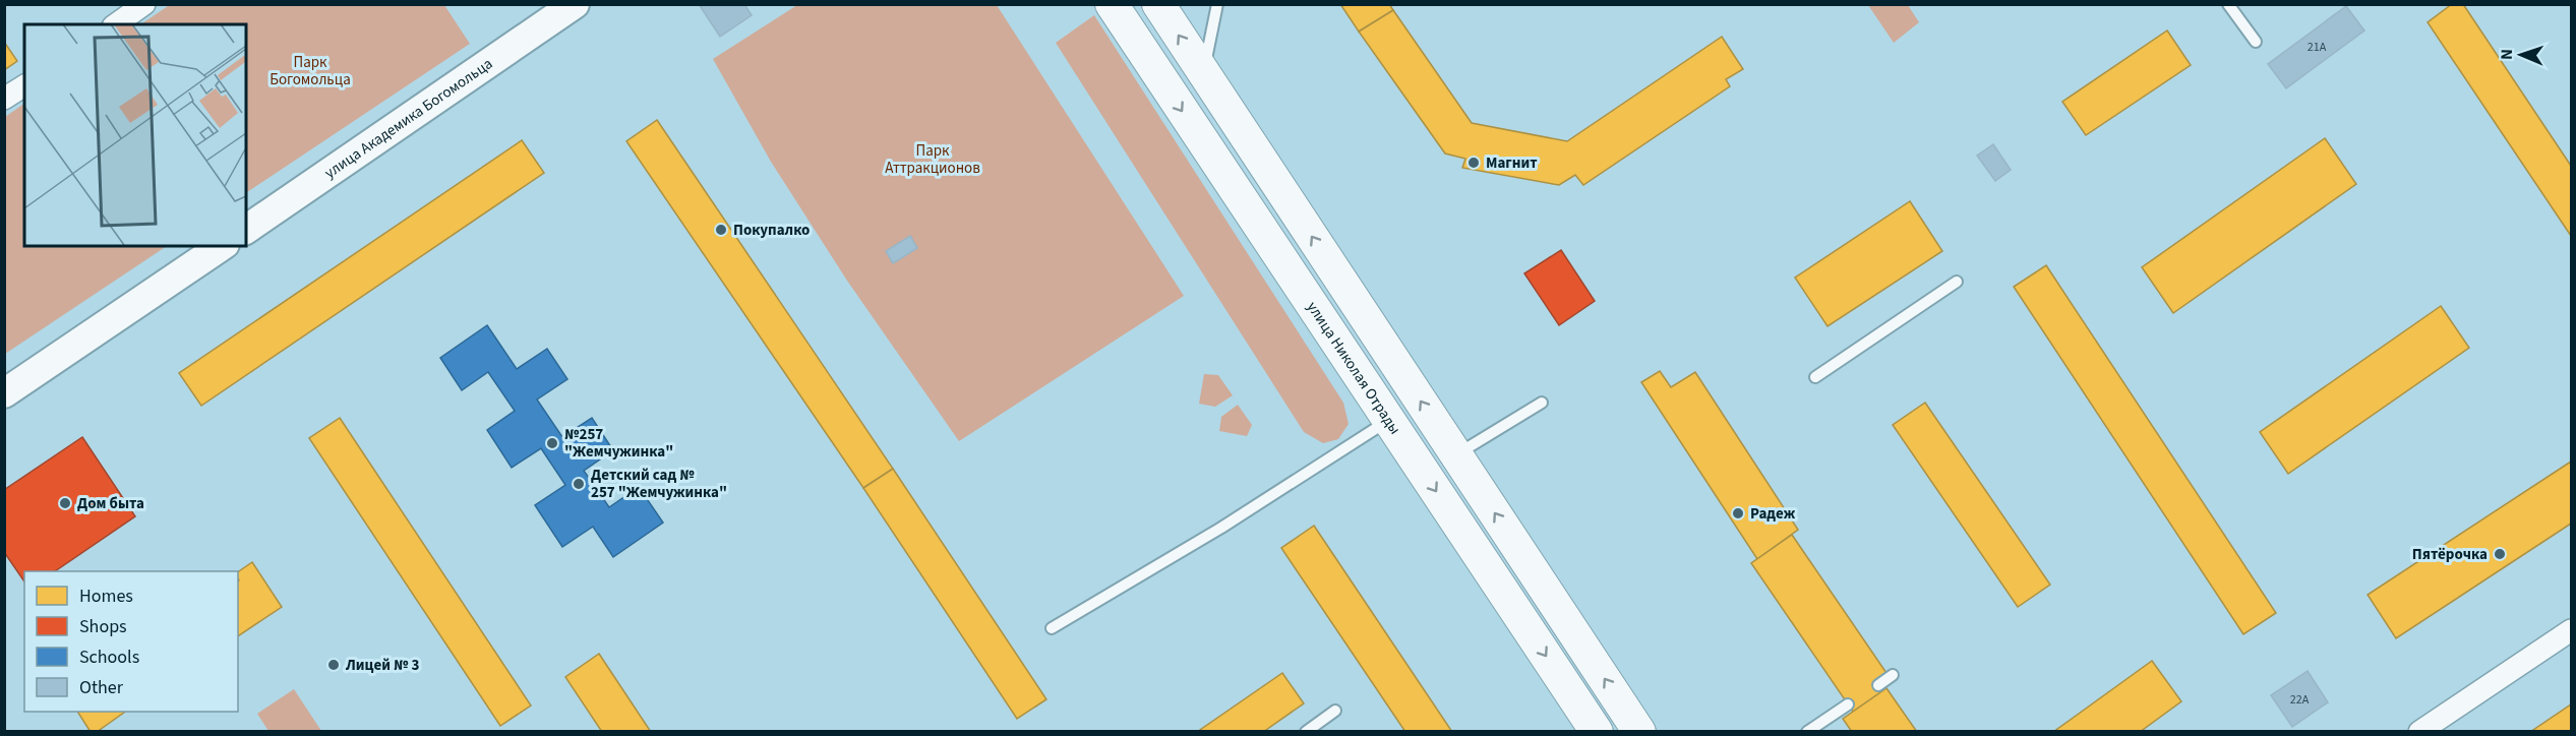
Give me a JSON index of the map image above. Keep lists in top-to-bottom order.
{
  "streets": {
    "main road": ["улица Николая Отрады"],
    "street": ["улица Академика Богомольца"]
  },
  "parks": ["Парк Богомольца", "Парк Аттракционов"],
  "places": [
    "Магнит",
    "Покупалко",
    "№257 \"Жемчужинка\"",
    "Детский сад № 257 \"Жемчужинка\"",
    "Дом быта",
    "Радеж",
    "Пятёрочка",
    "Лицей № 3"
  ],
  "house_numbers": ["21А", "22А"],
  "legend": [
    "Homes",
    "Shops",
    "Schools",
    "Other"
  ],
  "north": "left"
}
